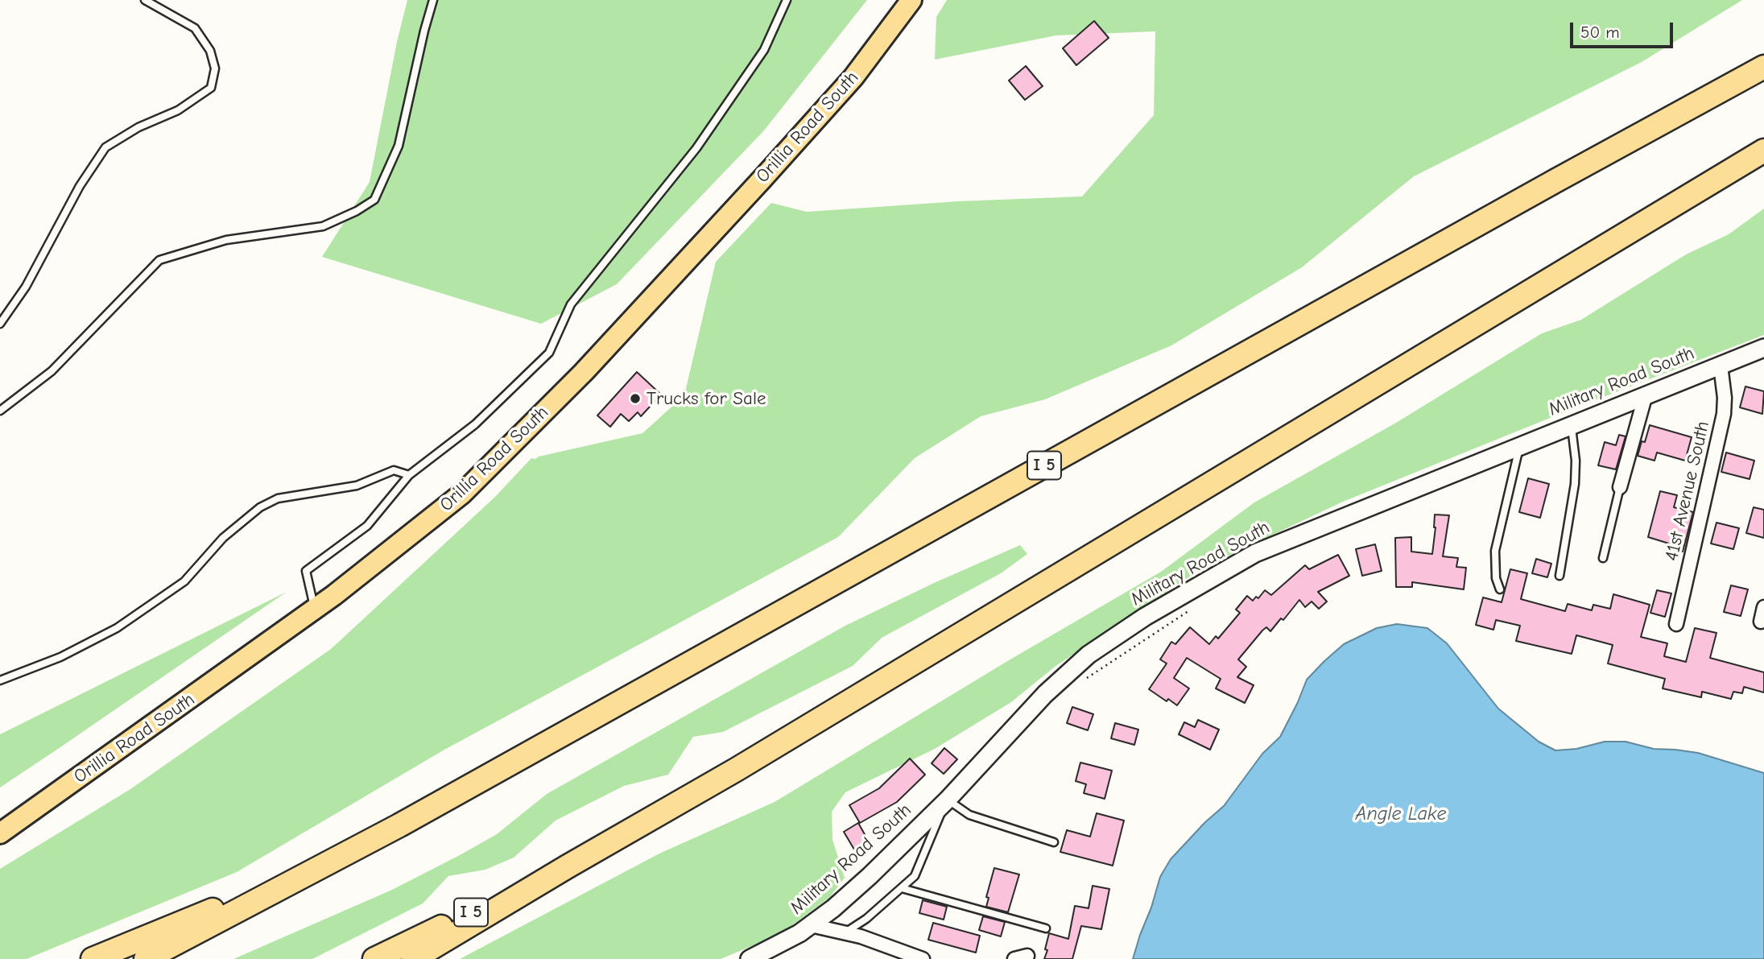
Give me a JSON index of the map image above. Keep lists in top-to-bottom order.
{
  "streets": {
    "highway": ["I 5"],
    "main road": ["Orillia Road South", "Military Road South"],
    "street": ["41st Avenue South"]
  },
  "crossings": [
    ["Military Road South", "41st Avenue South"]
  ],
  "water": ["Angle Lake"],
  "places": ["Trucks for Sale"],
  "scale_bar": "50 m"
}
